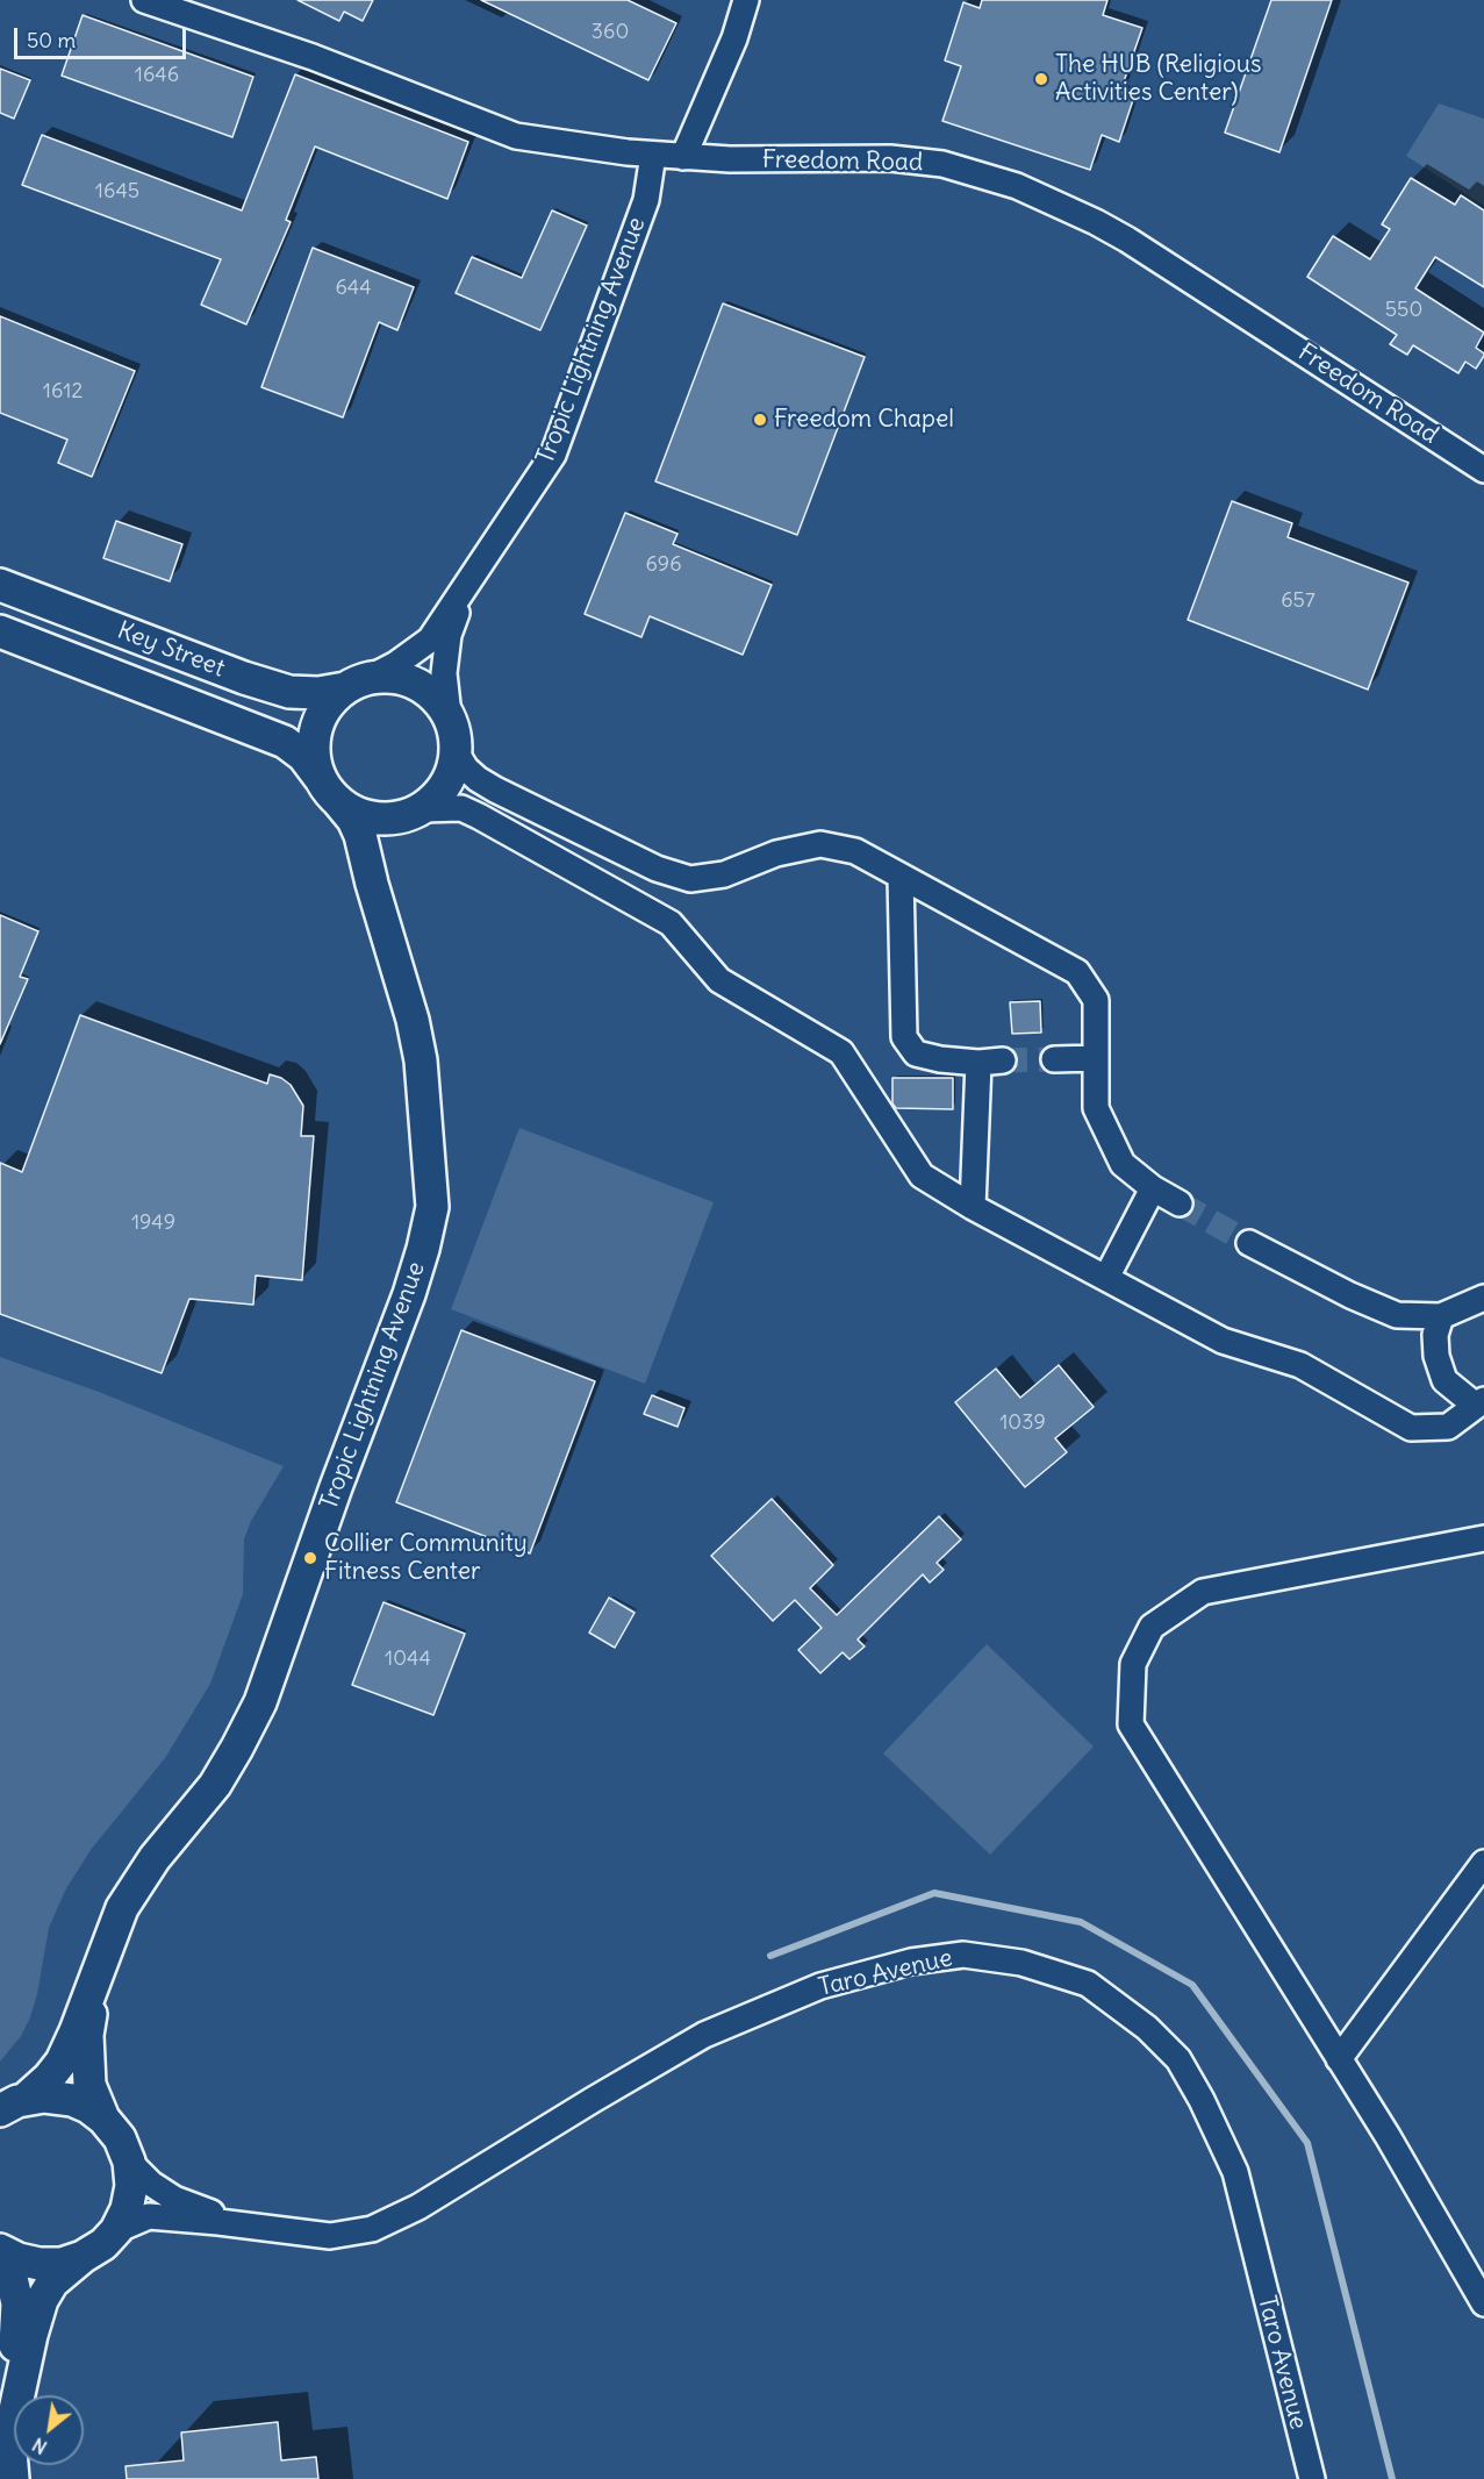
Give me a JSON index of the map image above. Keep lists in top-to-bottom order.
{
  "streets": {
    "main road": ["Tropic Lightning Avenue", "Key Street"],
    "street": ["Freedom Road", "Taro Avenue"]
  },
  "crossings": [
    ["Freedom Road", "Tropic Lightning Avenue"],
    ["Tropic Lightning Avenue", "Key Street"]
  ],
  "places": ["The HUB (Religious Activities Center)", "Freedom Chapel", "Collier Community Fitness Center"],
  "house_numbers": [
    "360",
    "1646",
    "1645",
    "644",
    "550",
    "1612",
    "696",
    "657",
    "1949",
    "1039",
    "1044"
  ],
  "scale_bar": "50 m",
  "north": "bottom left"
}
